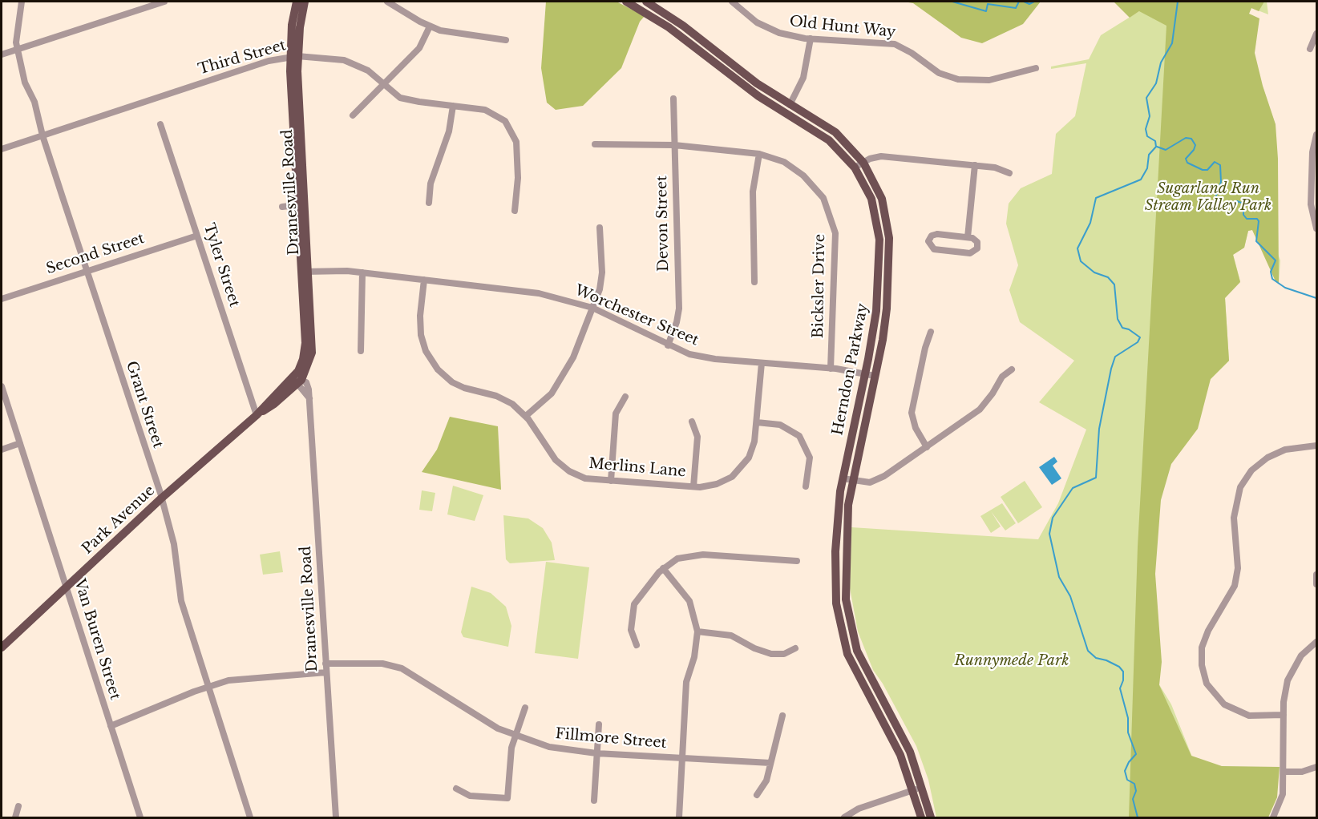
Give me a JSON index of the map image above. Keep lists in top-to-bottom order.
{
  "streets": {
    "main road": ["Dranesville Road", "Herndon Parkway", "Park Avenue"],
    "street": [
      "Old Hunt Way",
      "Third Street",
      "Devon Street",
      "Second Street",
      "Tyler Street",
      "Bicksler Drive",
      "Worchester Street",
      "Grant Street",
      "Merlins Lane",
      "Van Buren Street",
      "Fillmore Street"
    ]
  },
  "crossings": [
    ["Third Street", "Dranesville Road"],
    ["Third Street", "Grant Street"],
    ["Dranesville Road", "Worchester Street"],
    ["Dranesville Road", "Park Avenue"],
    ["Dranesville Road", "Fillmore Street"],
    ["Devon Street", "Bicksler Drive"],
    ["Devon Street", "Worchester Street"],
    ["Second Street", "Tyler Street"],
    ["Second Street", "Grant Street"],
    ["Tyler Street", "Park Avenue"],
    ["Bicksler Drive", "Worchester Street"],
    ["Worchester Street", "Herndon Parkway"],
    ["Worchester Street", "Merlins Lane"],
    ["Grant Street", "Park Avenue"],
    ["Park Avenue", "Van Buren Street"]
  ],
  "parks": ["Sugarland Run Stream Valley Park", "Runnymede Park"]
}
